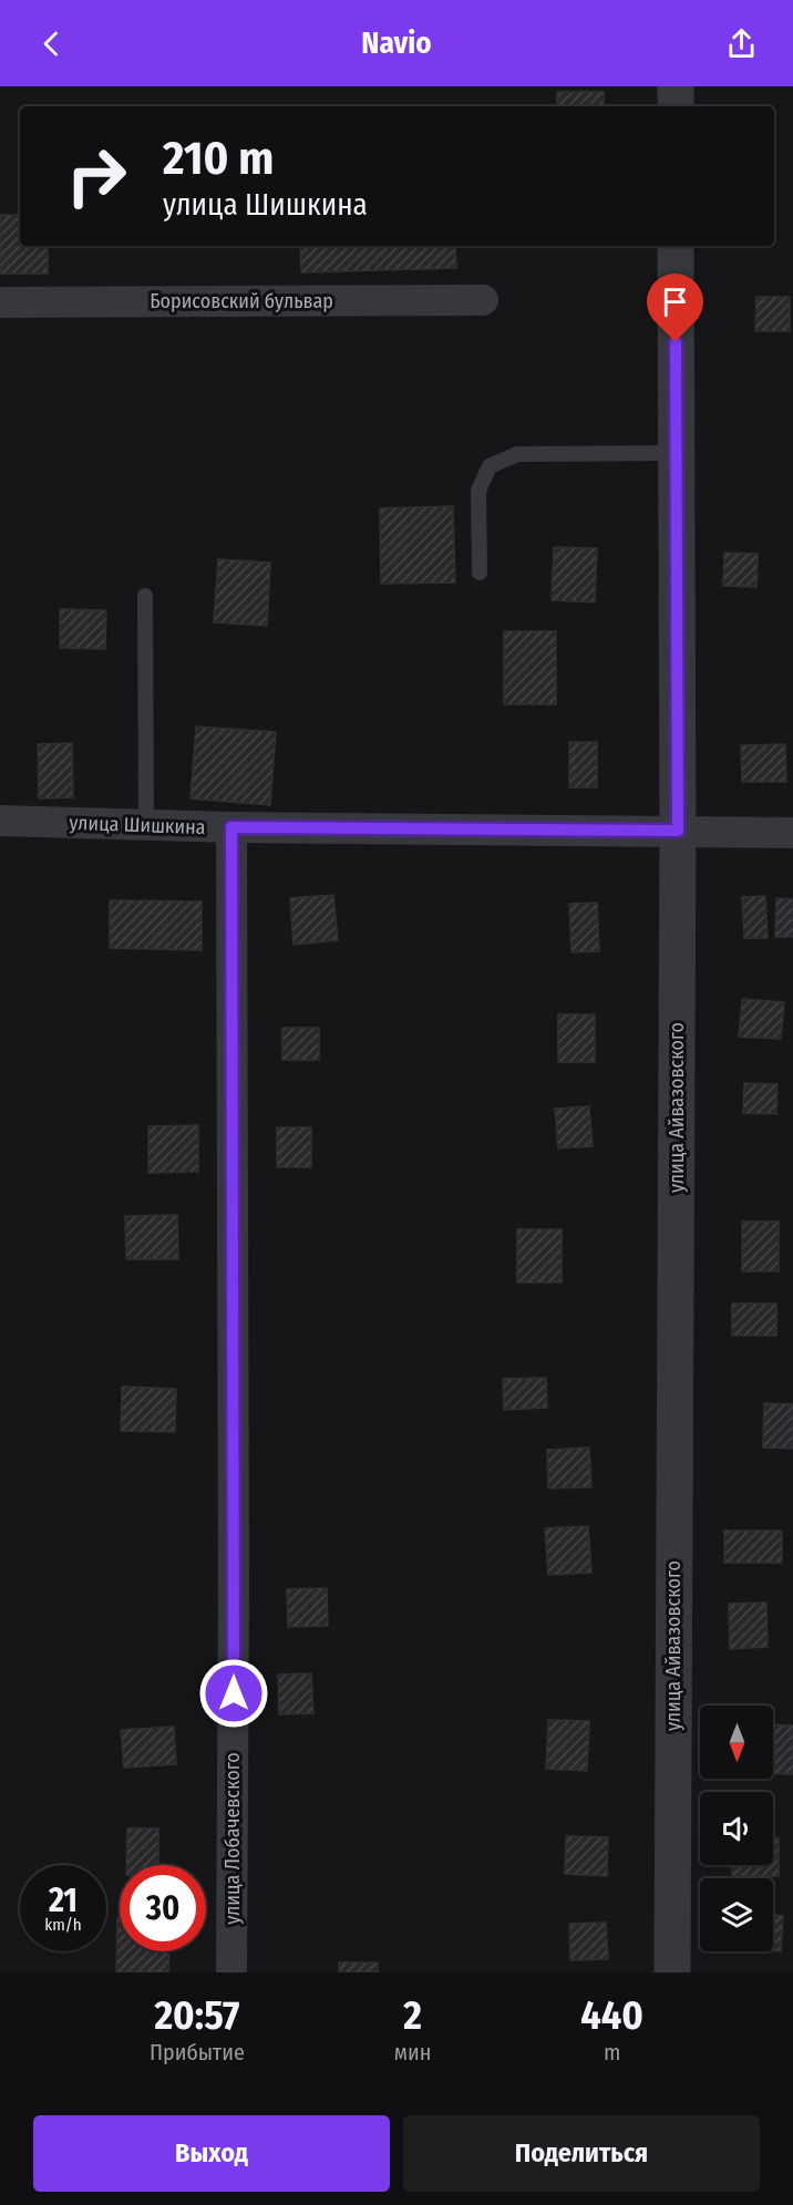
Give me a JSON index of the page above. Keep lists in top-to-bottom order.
{
  "streets": {
    "street": [
      "Борисовский бульвар",
      "улица Шишкина",
      "улица Айвазовского",
      "улица Лобачевского"
    ]
  },
  "crossings": [
    ["улица Шишкина", "улица Айвазовского"],
    ["улица Шишкина", "улица Лобачевского"]
  ],
  "north": "bottom",
  "page": {
    "header": "Navio",
    "turn": ["210 m", "улица Шишкина"],
    "speed": "21 km/h",
    "limit": "30",
    "eta": [
      "20:57",
      "Прибытие",
      "2",
      "мин",
      "440",
      "m"
    ],
    "buttons": ["Выход", "Поделиться"]
  }
}
